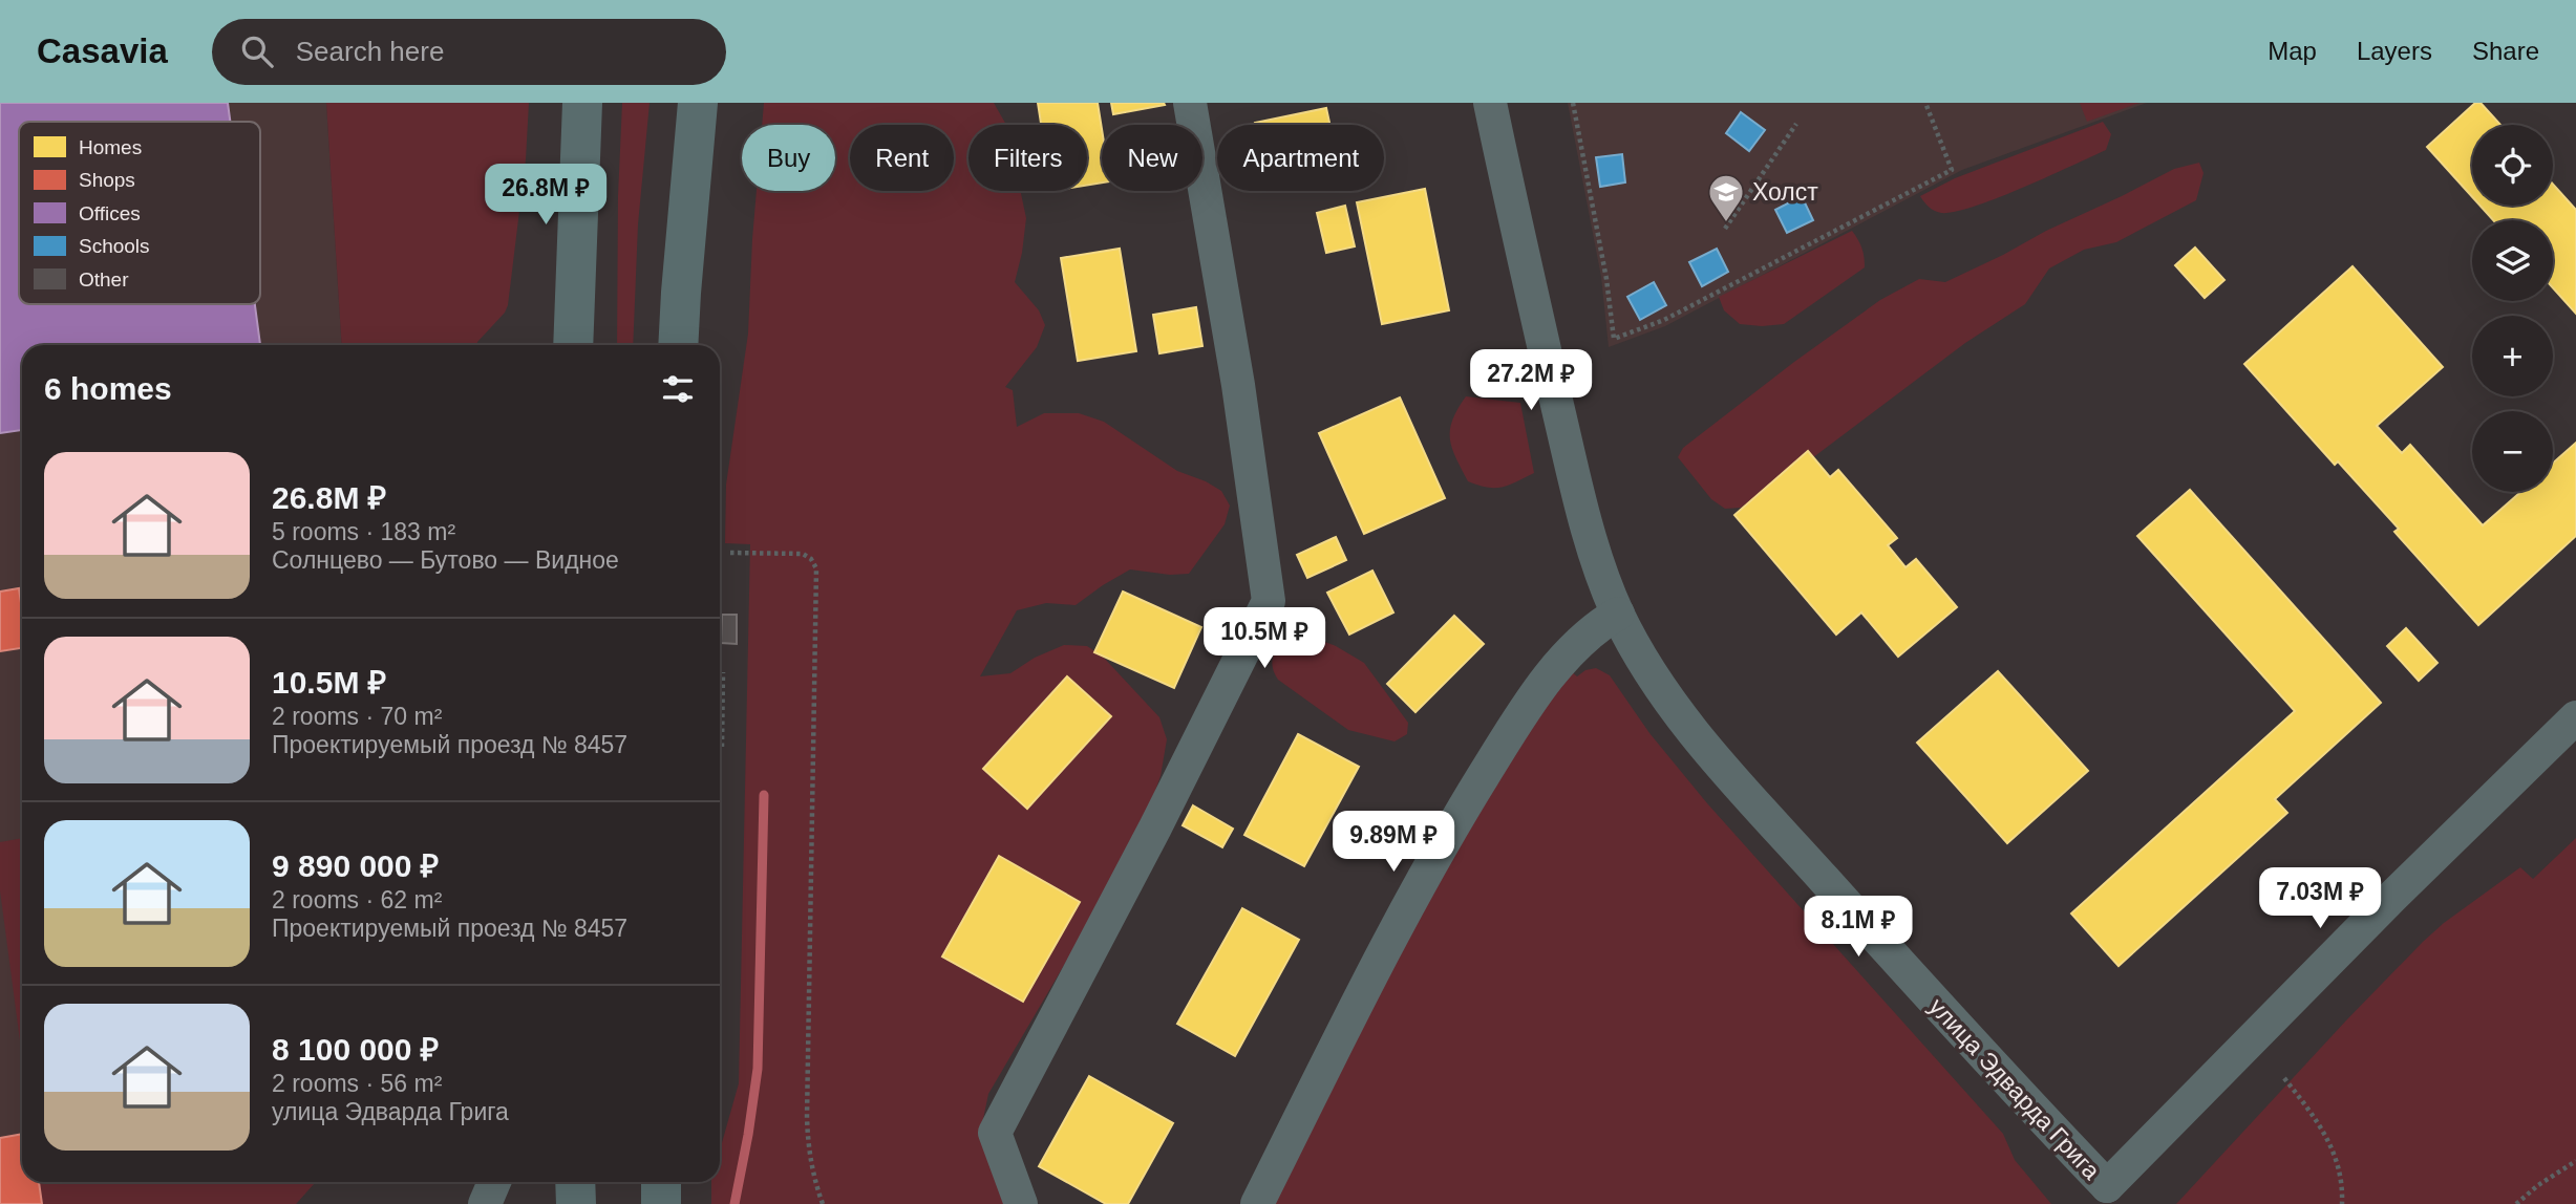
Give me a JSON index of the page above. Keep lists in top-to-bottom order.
{
  "streets": {
    "street": ["улица Эдварда Грига"]
  },
  "places": {
    "school or university": ["Холст"]
  },
  "legend": [
    "Homes",
    "Shops",
    "Offices",
    "Schools",
    "Other"
  ],
  "page": {
    "header": "Casavia",
    "search": "Search here",
    "nav": ["Map", "Layers", "Share"],
    "map_buttons": ["+", "−"],
    "chip": [
      "Buy",
      "Rent",
      "Filters",
      "New",
      "Apartment"
    ],
    "price": [
      "26.8M ₽",
      "27.2M ₽",
      "10.5M ₽",
      "9.89M ₽",
      "7.03M ₽",
      "8.1M ₽"
    ],
    "heading": "6 homes",
    "list": [
      {
        "name": "26.8M ₽",
        "note": "5 rooms · 183 m² · Солнцево — Бутово — Видное"
      },
      {
        "name": "10.5M ₽",
        "note": "2 rooms · 70 m² · Проектируемый проезд № 8457"
      },
      {
        "name": "9 890 000 ₽",
        "note": "2 rooms · 62 m² · Проектируемый проезд № 8457"
      },
      {
        "name": "8 100 000 ₽",
        "note": "2 rooms · 56 m² · улица Эдварда Грига"
      }
    ]
  }
}
